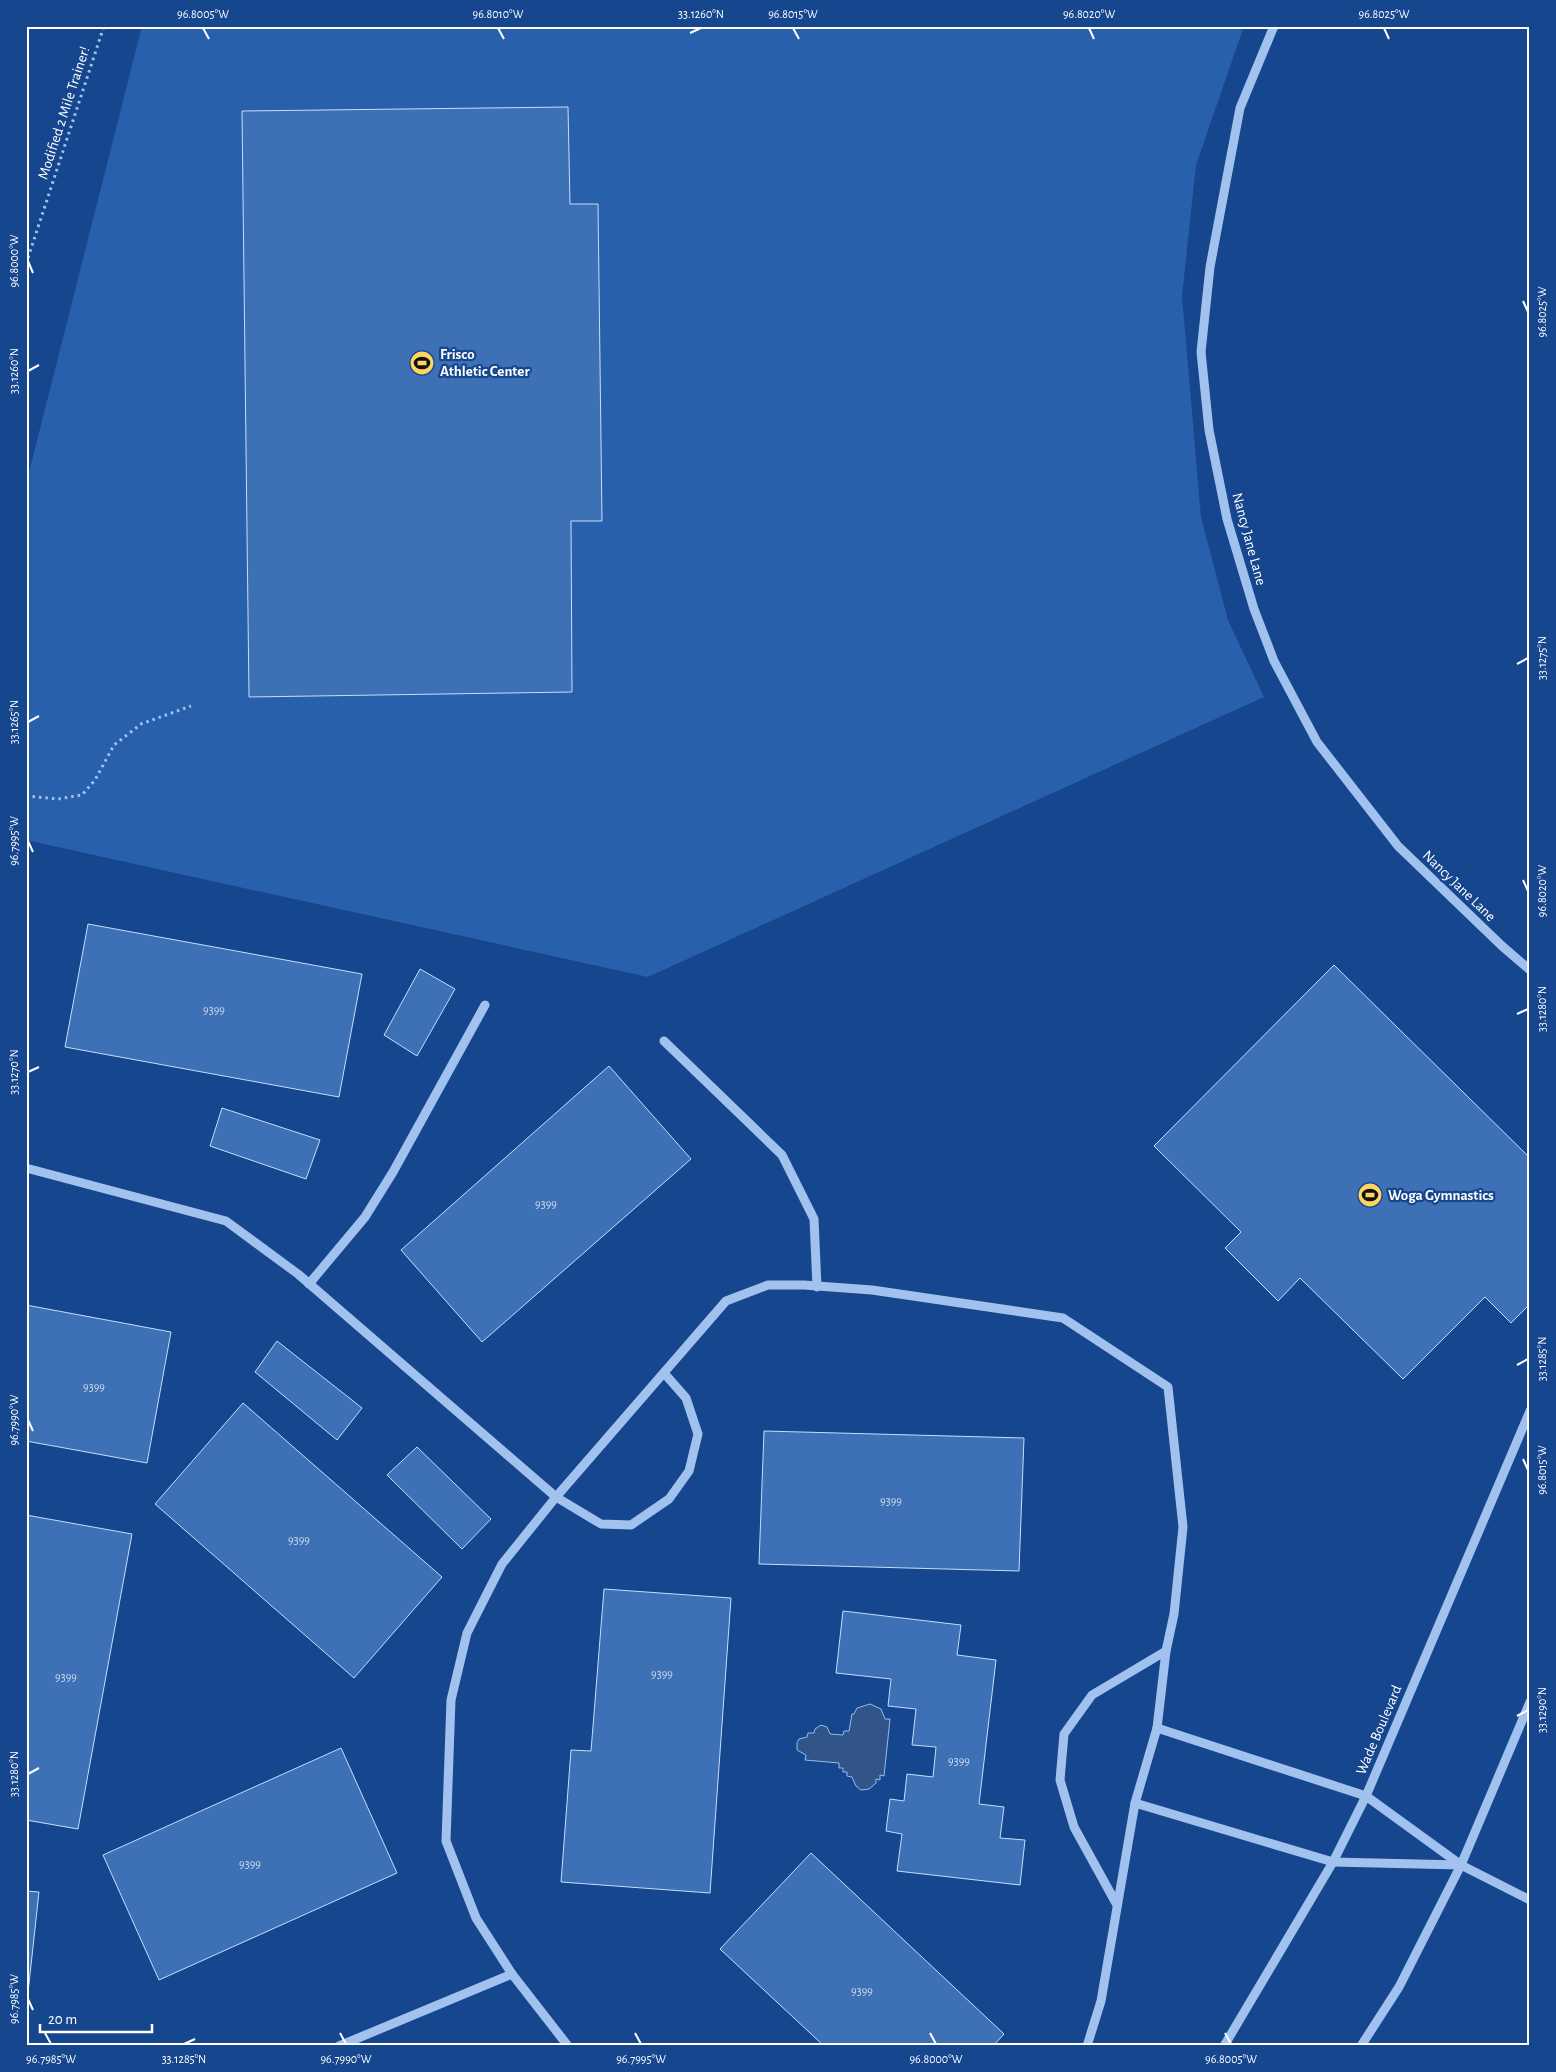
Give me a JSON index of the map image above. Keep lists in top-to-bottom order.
{
  "streets": {
    "street": ["Nancy Jane Lane", "Wade Boulevard"],
    "path": ["Modified 2 Mile Trainer!"]
  },
  "places": {
    "sports": ["Frisco Athletic Center", "Woga Gymnastics"]
  },
  "house_numbers": [
    "9399",
    "9399",
    "9399",
    "9399",
    "9399",
    "9399",
    "9399",
    "9399",
    "9399",
    "9399"
  ],
  "scale_bar": "20 m",
  "coordinates": [
    "96.8005°W",
    "96.8010°W",
    "33.1260°N",
    "96.8015°W",
    "96.8020°W",
    "96.8025°W",
    "96.8000°W",
    "33.1275°N",
    "33.1265°N",
    "96.7995°W",
    "33.1280°N",
    "33.1270°N",
    "33.1285°N",
    "96.7990°W",
    "33.1290°N",
    "96.7985°W"
  ]
}
